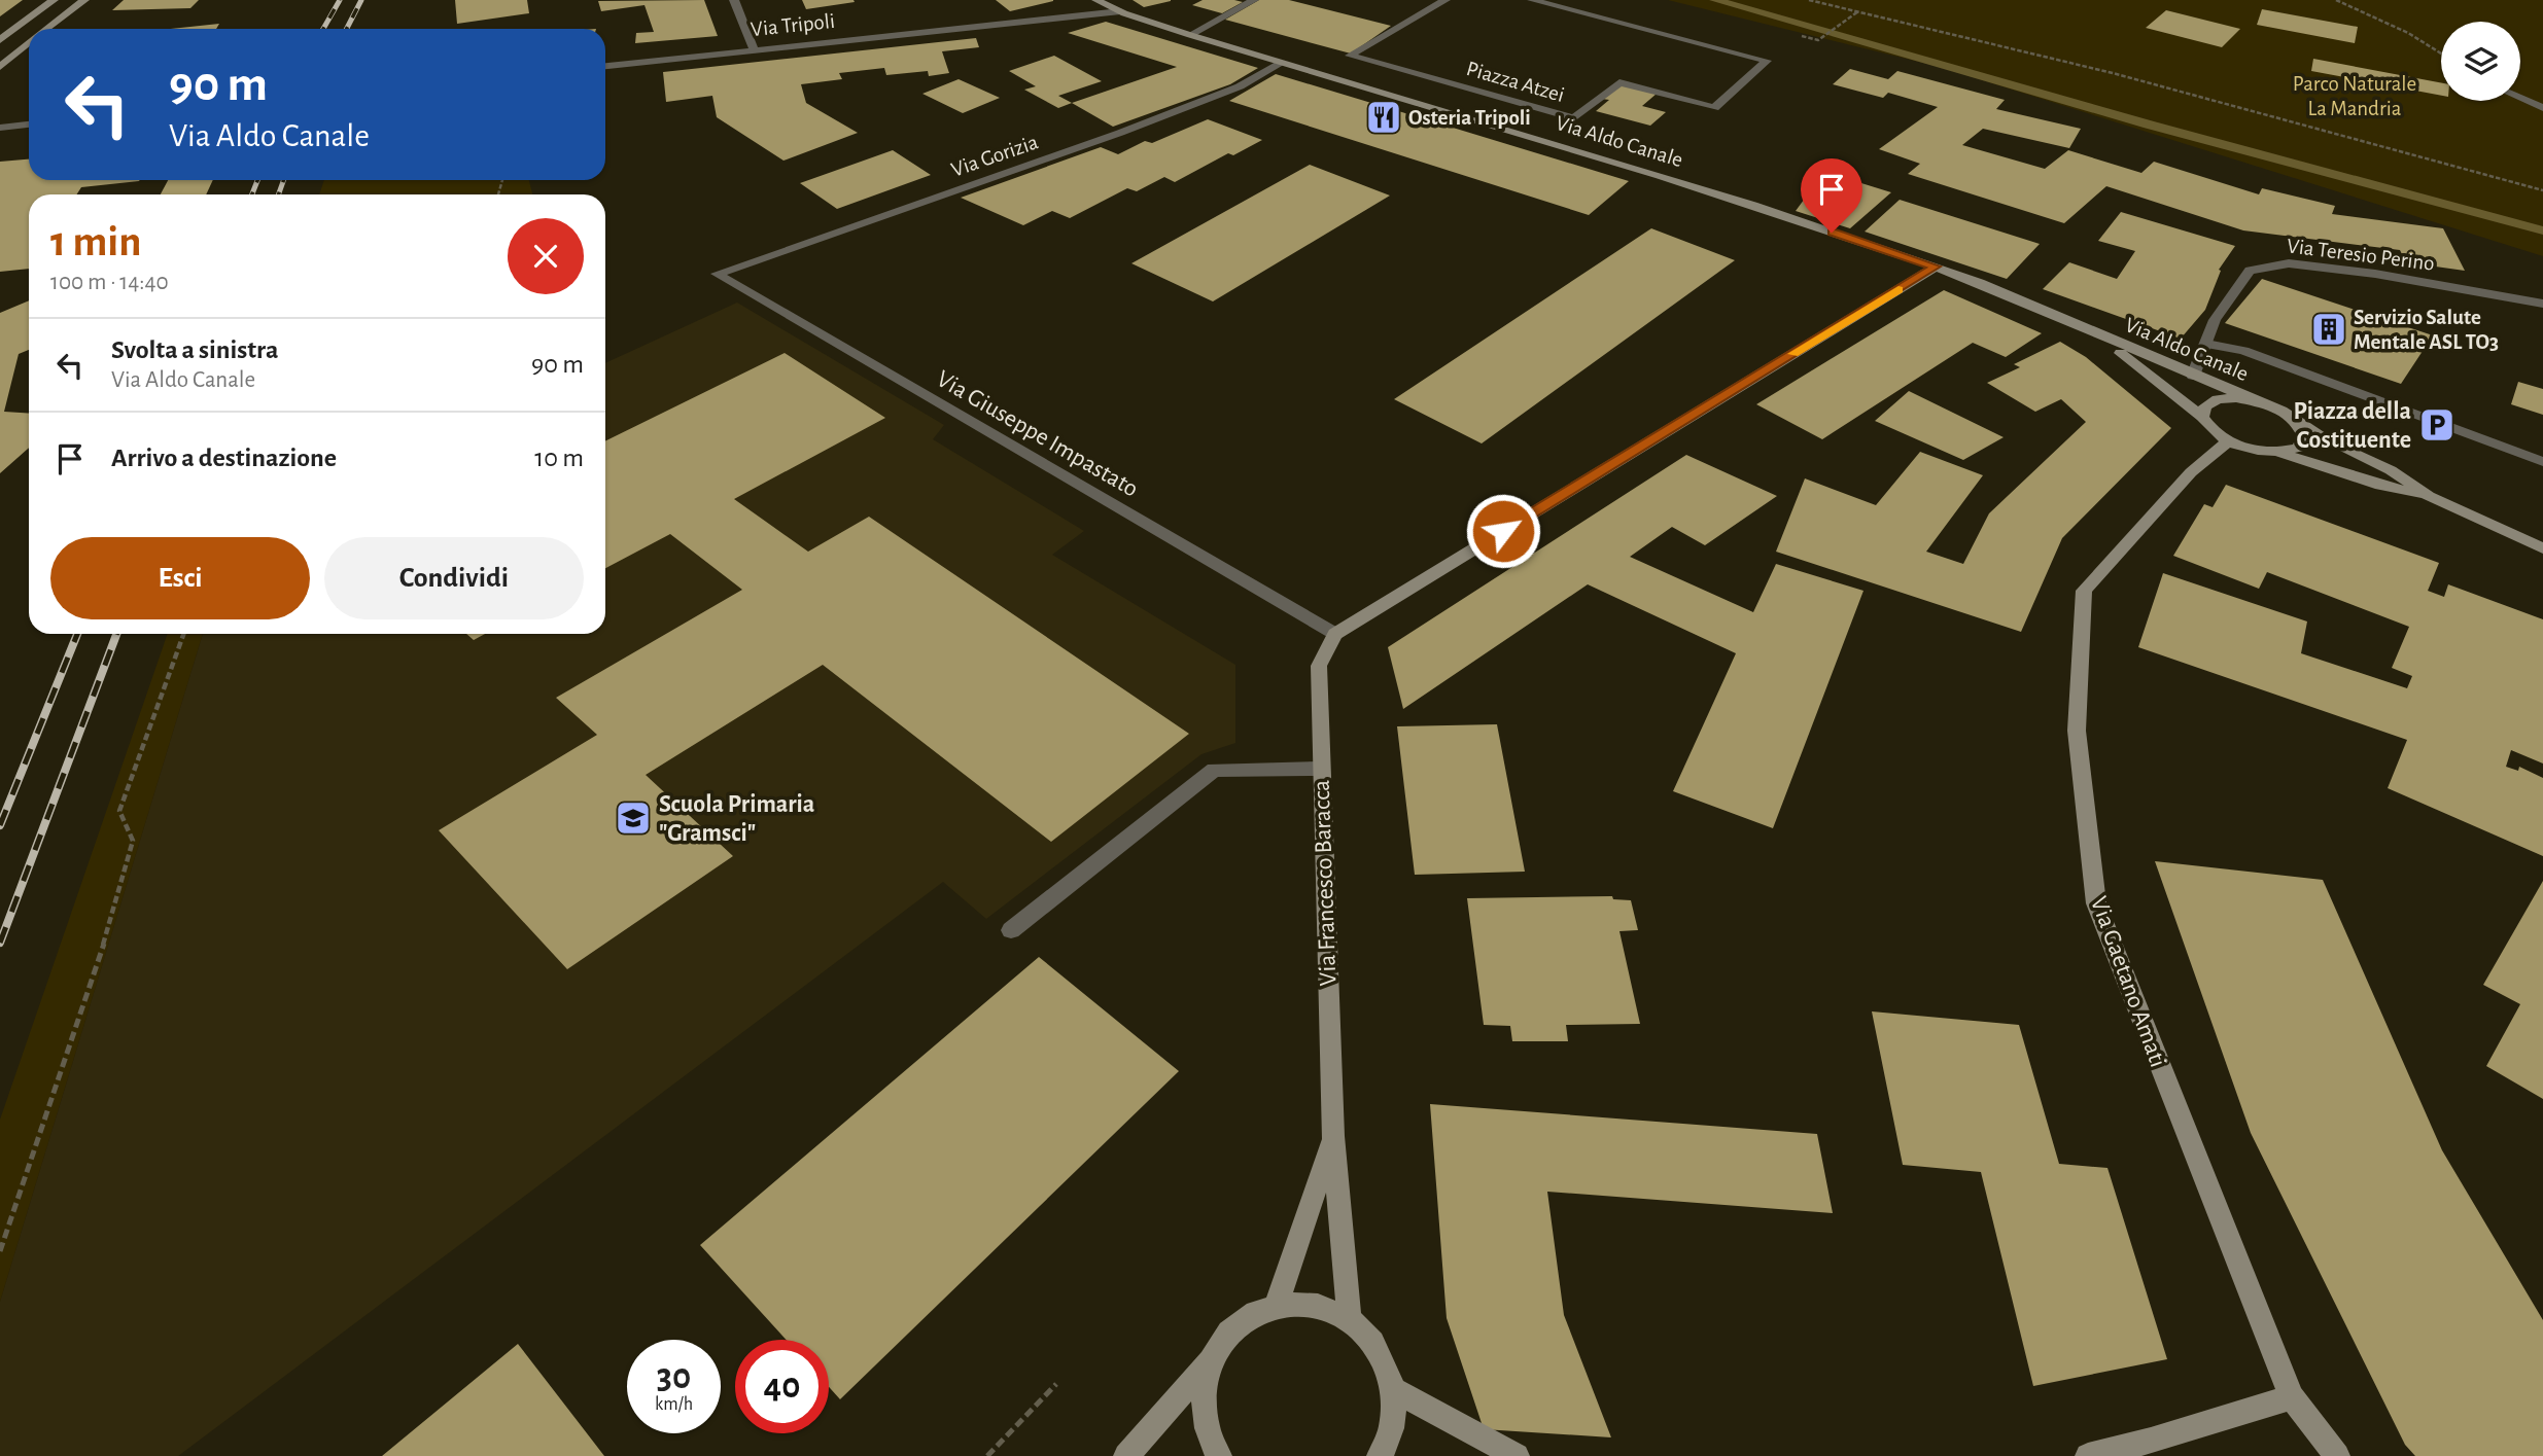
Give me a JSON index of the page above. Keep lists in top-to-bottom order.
{
  "streets": {
    "street": [
      "Via Tripoli",
      "Piazza Atzei",
      "Via Aldo Canale",
      "Via Gorizia",
      "Via Teresio Perino",
      "Via Giuseppe Impastato",
      "Via Francesco Baracca",
      "Via Gaetano Amati"
    ]
  },
  "crossings": [
    ["Via Tripoli", "Via Aldo Canale"],
    ["Via Aldo Canale", "Via Gorizia"],
    ["Via Aldo Canale", "Via Teresio Perino"],
    ["Via Aldo Canale", "Via Gaetano Amati"],
    ["Via Gorizia", "Via Giuseppe Impastato"],
    ["Via Giuseppe Impastato", "Via Francesco Baracca"]
  ],
  "parks": ["Parco Naturale La Mandria"],
  "places": {
    "restaurant": ["Osteria Tripoli"],
    "building": ["Servizio Salute Mentale ASL TO3"],
    "parking": ["Piazza della Costituente"],
    "school or university": ["Scuola Primaria \"Gramsci\""]
  },
  "page": {
    "turn": ["90 m", "Via Aldo Canale"],
    "heading": ["1 min", "100 m · 14:40"],
    "list": [
      {
        "name": "Svolta a sinistra",
        "note": "Via Aldo Canale",
        "value": "90 m"
      },
      {
        "name": "Arrivo a destinazione",
        "value": "10 m"
      }
    ],
    "buttons": ["Esci", "Condividi"],
    "speed": "30 km/h",
    "limit": "40"
  }
}
